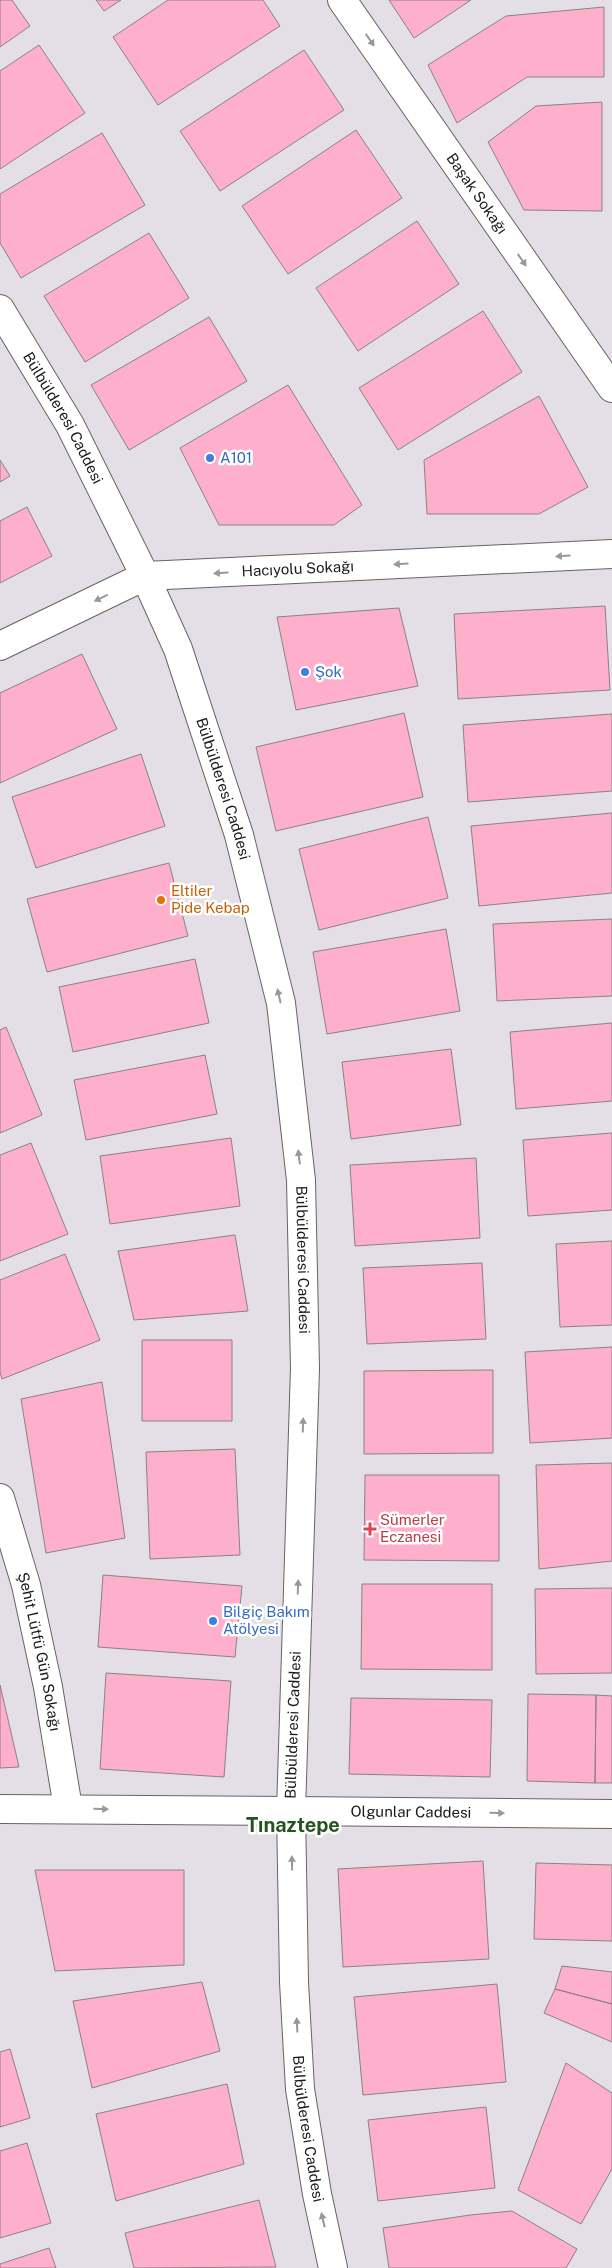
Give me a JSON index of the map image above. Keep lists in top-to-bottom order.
{
  "streets": {
    "street": [
      "Başak Sokağı",
      "Bülbülderesi Caddesi",
      "Hacıyolu Sokağı",
      "Şehit Lütfü Gün Sokağı",
      "Olgunlar Caddesi"
    ]
  },
  "crossings": [
    ["Bülbülderesi Caddesi", "Hacıyolu Sokağı"],
    ["Bülbülderesi Caddesi", "Olgunlar Caddesi"],
    ["Şehit Lütfü Gün Sokağı", "Olgunlar Caddesi"]
  ],
  "one_way": [
    "Başak Sokağı",
    "Bülbülderesi Caddesi",
    "Hacıyolu Sokağı",
    "Olgunlar Caddesi"
  ],
  "districts": ["Tınaztepe"],
  "places": {
    "other": [
      "A101",
      "Şok",
      "Eltiler Pide Kebap",
      "Bilgiç Bakım Atölyesi"
    ],
    "health": ["Sümerler Eczanesi"]
  }
}
